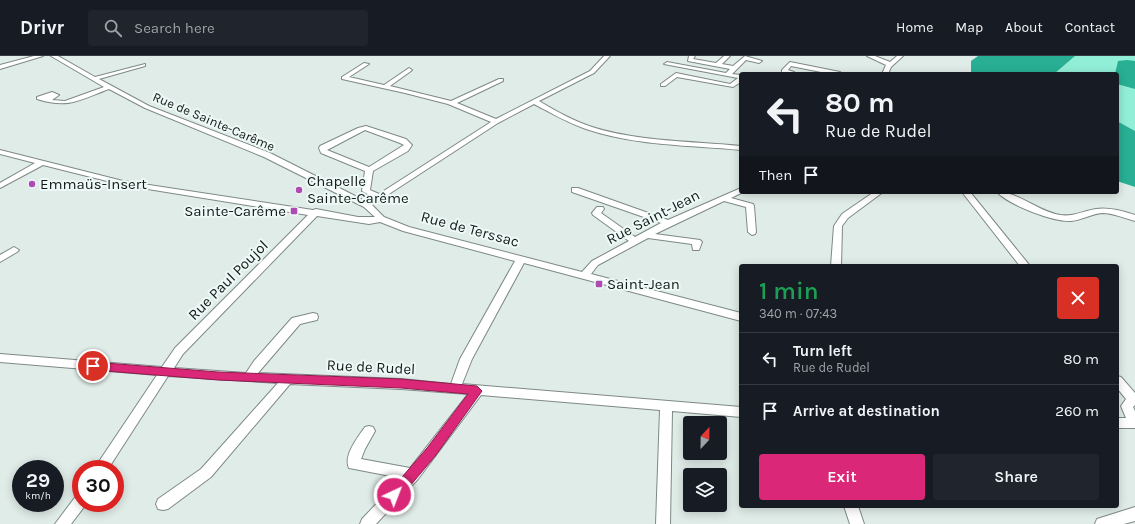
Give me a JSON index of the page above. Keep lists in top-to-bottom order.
{
  "streets": {
    "street": [
      "Rue de Sainte-Carême",
      "Rue Saint-Jean",
      "Rue de Terssac",
      "Rue Paul Poujol",
      "Rue de Rudel"
    ]
  },
  "crossings": [
    ["Rue de Sainte-Carême", "Rue de Terssac"],
    ["Rue Saint-Jean", "Rue de Terssac"],
    ["Rue de Terssac", "Rue Paul Poujol"],
    ["Rue Paul Poujol", "Rue de Rudel"]
  ],
  "places": {
    "other": ["Emmaüs-Insert", "Chapelle Sainte-Carême"],
    "transit": ["Sainte-Carême", "Saint-Jean"]
  },
  "north": "top",
  "page": {
    "header": "Drivr",
    "search": "Search here",
    "nav": [
      "Home",
      "Map",
      "About",
      "Contact"
    ],
    "turn": ["80 m", "Rue de Rudel"],
    "then": "Then",
    "heading": ["1 min", "340 m · 07:43"],
    "list": [
      {
        "name": "Turn left",
        "note": "Rue de Rudel",
        "value": "80 m"
      },
      {
        "name": "Arrive at destination",
        "value": "260 m"
      }
    ],
    "buttons": ["Exit", "Share"],
    "speed": "29 km/h",
    "limit": "30"
  }
}
